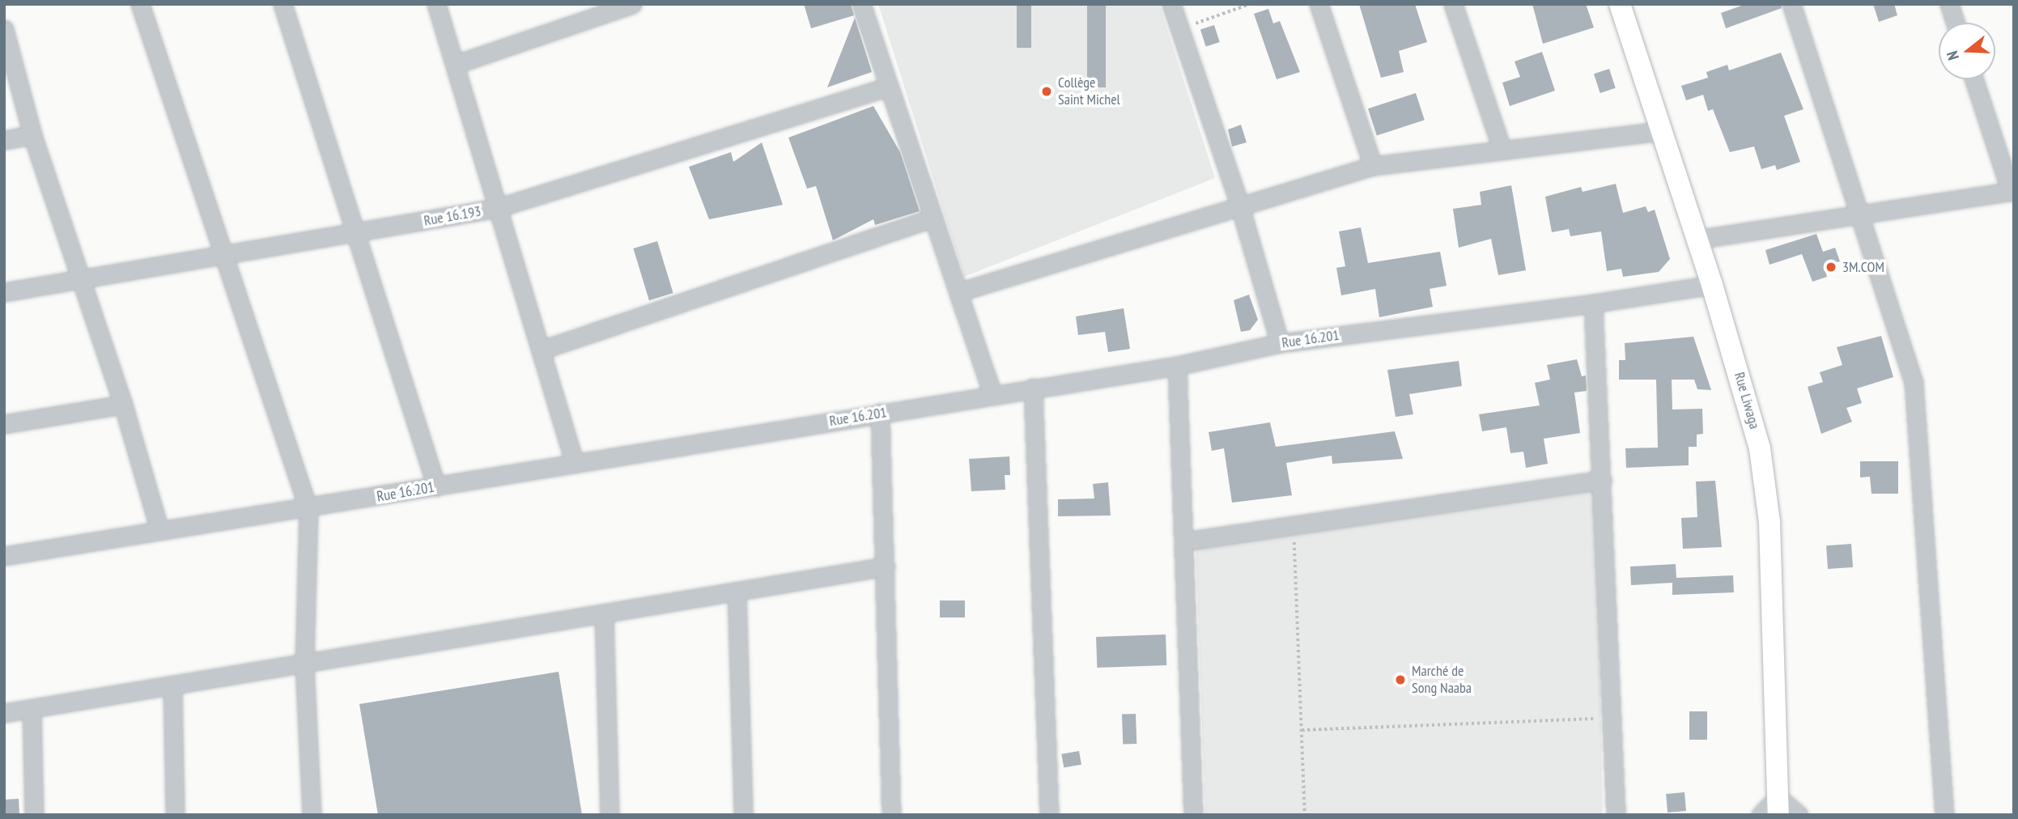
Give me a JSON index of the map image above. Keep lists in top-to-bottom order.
{
  "streets": {
    "main road": ["Rue Liwaga"],
    "street": ["Rue 16.193", "Rue 16.201"]
  },
  "crossings": [
    ["Rue 16.201", "Rue Liwaga"]
  ],
  "places": ["Collège Saint Michel", "3M.COM", "Marché de Song Naaba"],
  "north": "left"
}
